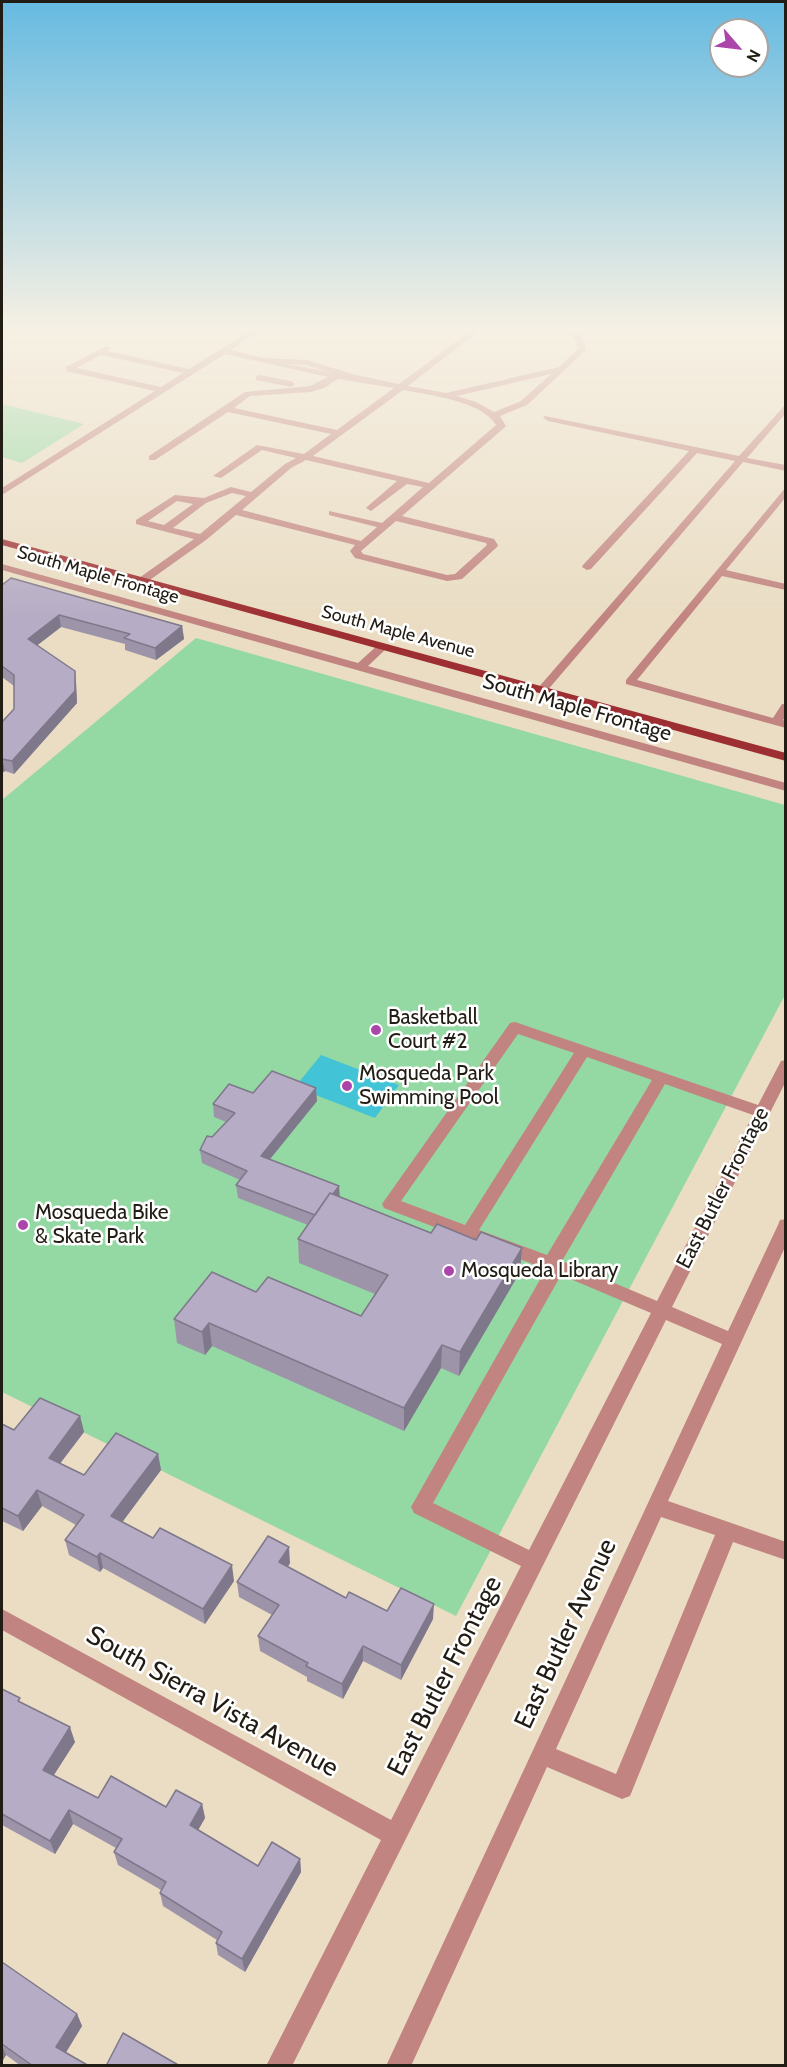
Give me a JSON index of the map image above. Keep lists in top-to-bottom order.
{
  "streets": {
    "main road": ["South Maple Avenue"],
    "street": [
      "South Maple Frontage",
      "East Butler Frontage",
      "East Butler Avenue",
      "South Sierra Vista Avenue"
    ]
  },
  "crossings": [
    ["East Butler Frontage", "South Sierra Vista Avenue"]
  ],
  "places": [
    "Basketball Court #2",
    "Mosqueda Park Swimming Pool",
    "Mosqueda Bike & Skate Park",
    "Mosqueda Library"
  ],
  "north": "bottom right"
}
